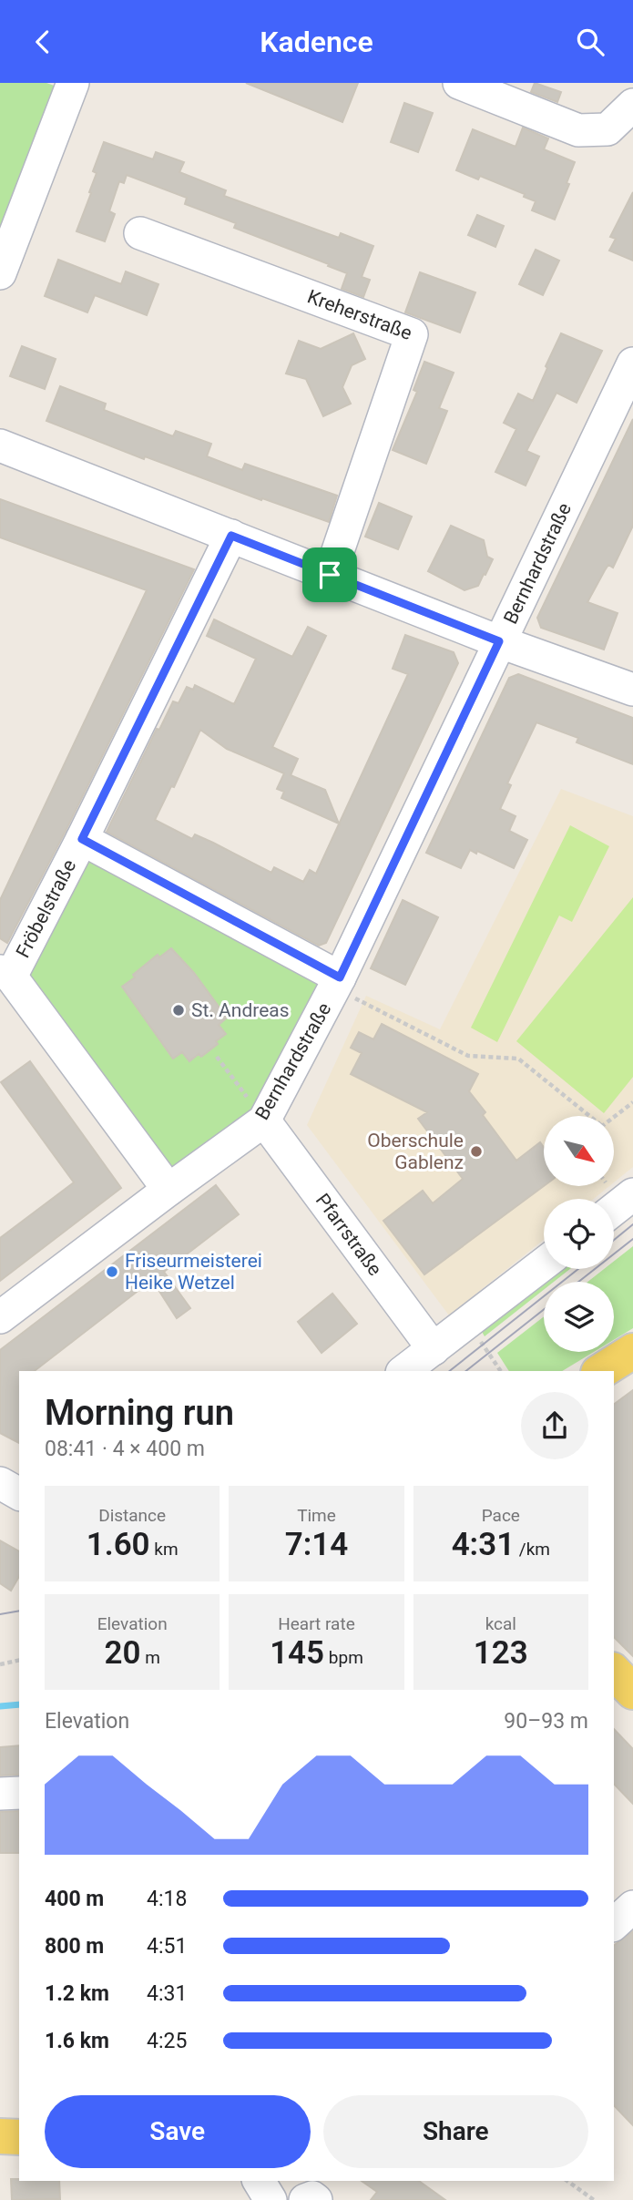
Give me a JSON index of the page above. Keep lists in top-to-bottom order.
{
  "streets": {
    "street": [
      "Kreherstraße",
      "Bernhardstraße",
      "Fröbelstraße",
      "Pfarrstraße"
    ]
  },
  "crossings": [
    ["Bernhardstraße", "Fröbelstraße"],
    ["Bernhardstraße", "Pfarrstraße"]
  ],
  "places": ["St. Andreas", "Oberschule Gablenz", "Friseurmeisterei Heike Wetzel"],
  "north": "bottom right",
  "page": {
    "header": "Kadence",
    "heading": ["Morning run", "08:41 · 4 × 400 m"],
    "stats": [
      ["Distance", "1.60 km"],
      ["Time", "7:14"],
      ["Pace", "4:31 /km"],
      ["Elevation", "20 m"],
      ["Heart rate", "145 bpm"],
      ["kcal", "123"]
    ],
    "chart": ["Elevation", "90–93 m"],
    "list": [
      {
        "name": "400 m",
        "note": "4:18"
      },
      {
        "name": "800 m",
        "note": "4:51"
      },
      {
        "name": "1.2 km",
        "note": "4:31"
      },
      {
        "name": "1.6 km",
        "note": "4:25"
      }
    ],
    "buttons": ["Save", "Share"]
  }
}
